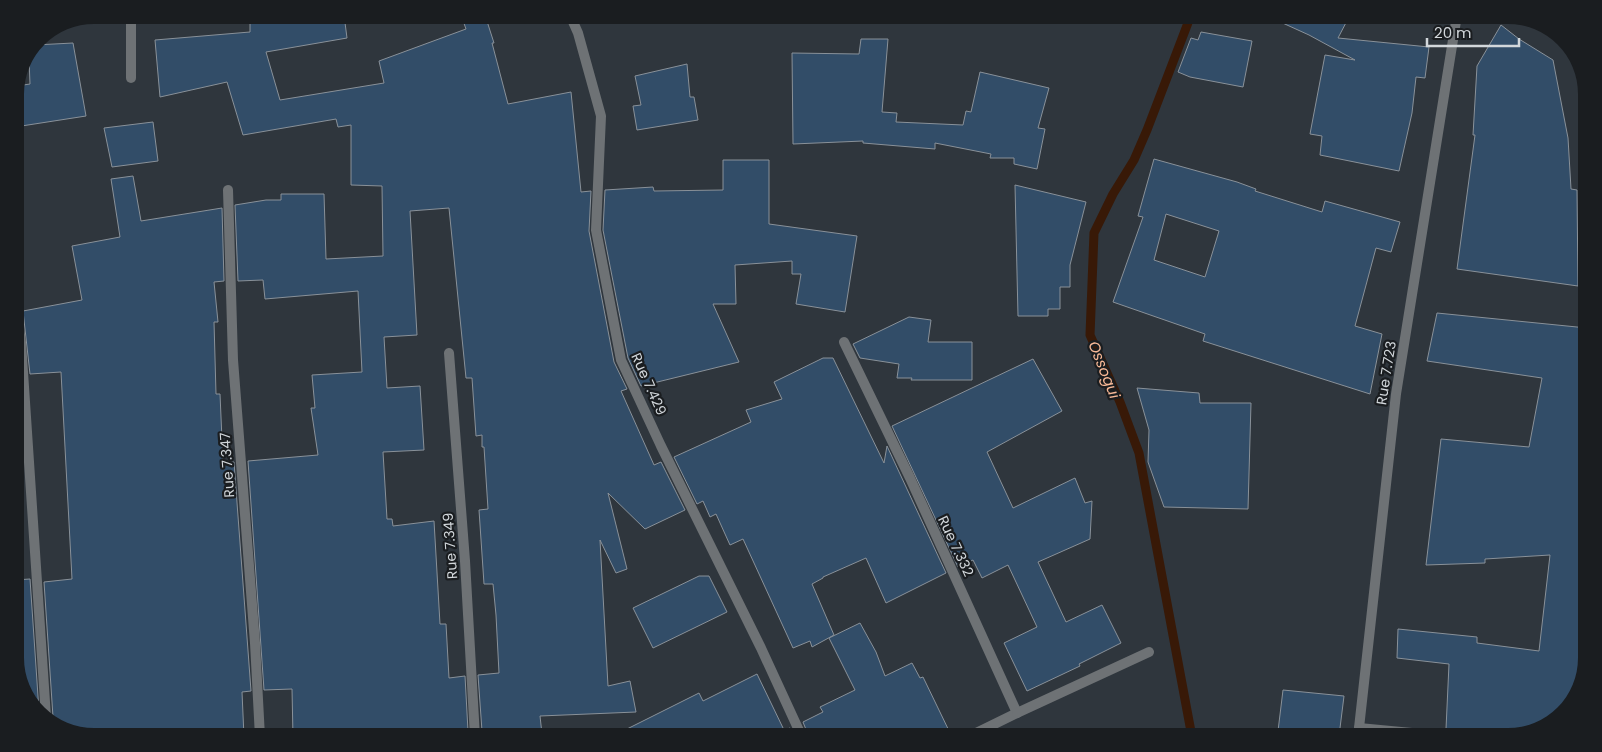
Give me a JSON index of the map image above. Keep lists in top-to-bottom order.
{
  "streets": {
    "street": [
      "Rue 7.723",
      "Rue 7.429",
      "Rue 7.347",
      "Rue 7.349",
      "Rue 7.332"
    ]
  },
  "water": ["Ossogui"],
  "scale_bar": "20 m"
}
